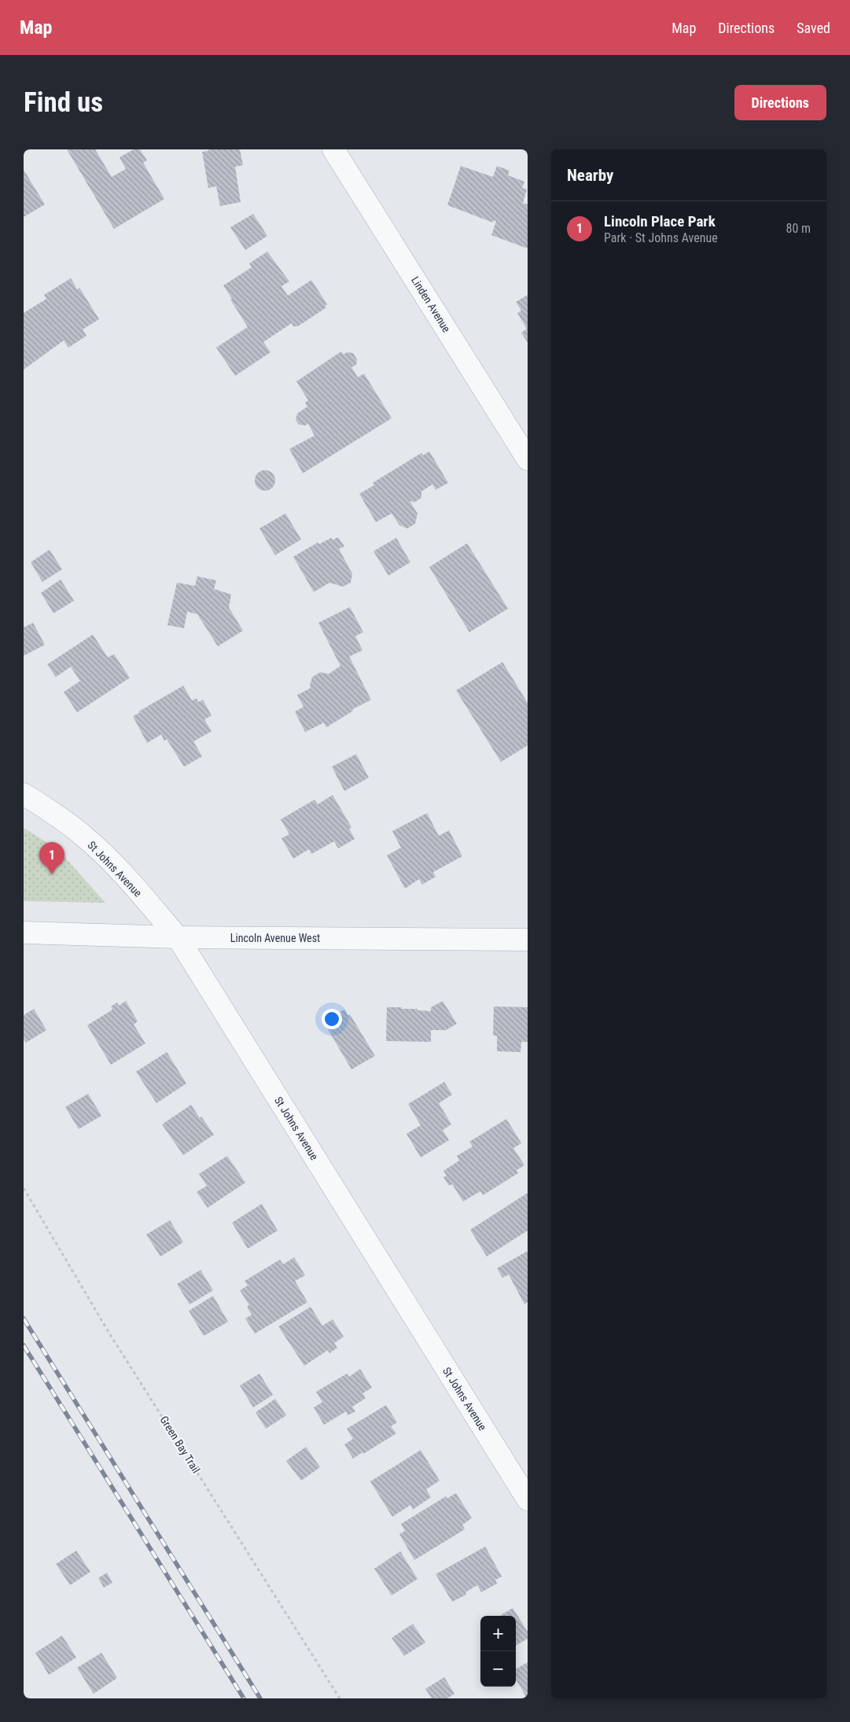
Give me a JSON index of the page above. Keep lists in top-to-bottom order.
{
  "streets": {
    "street": ["Linden Avenue", "St Johns Avenue", "Lincoln Avenue West"],
    "path": ["Green Bay Trail"]
  },
  "crossings": [
    ["St Johns Avenue", "Lincoln Avenue West"]
  ],
  "page": {
    "header": "Map",
    "nav": ["Map", "Directions", "Saved"],
    "buttons": "Directions",
    "title": "Find us",
    "heading": "Nearby",
    "list": [
      {
        "mark": "1",
        "name": "Lincoln Place Park",
        "note": "Park · St Johns Avenue",
        "value": "80 m"
      }
    ],
    "pins": "1",
    "map_buttons": ["+", "−"]
  }
}
